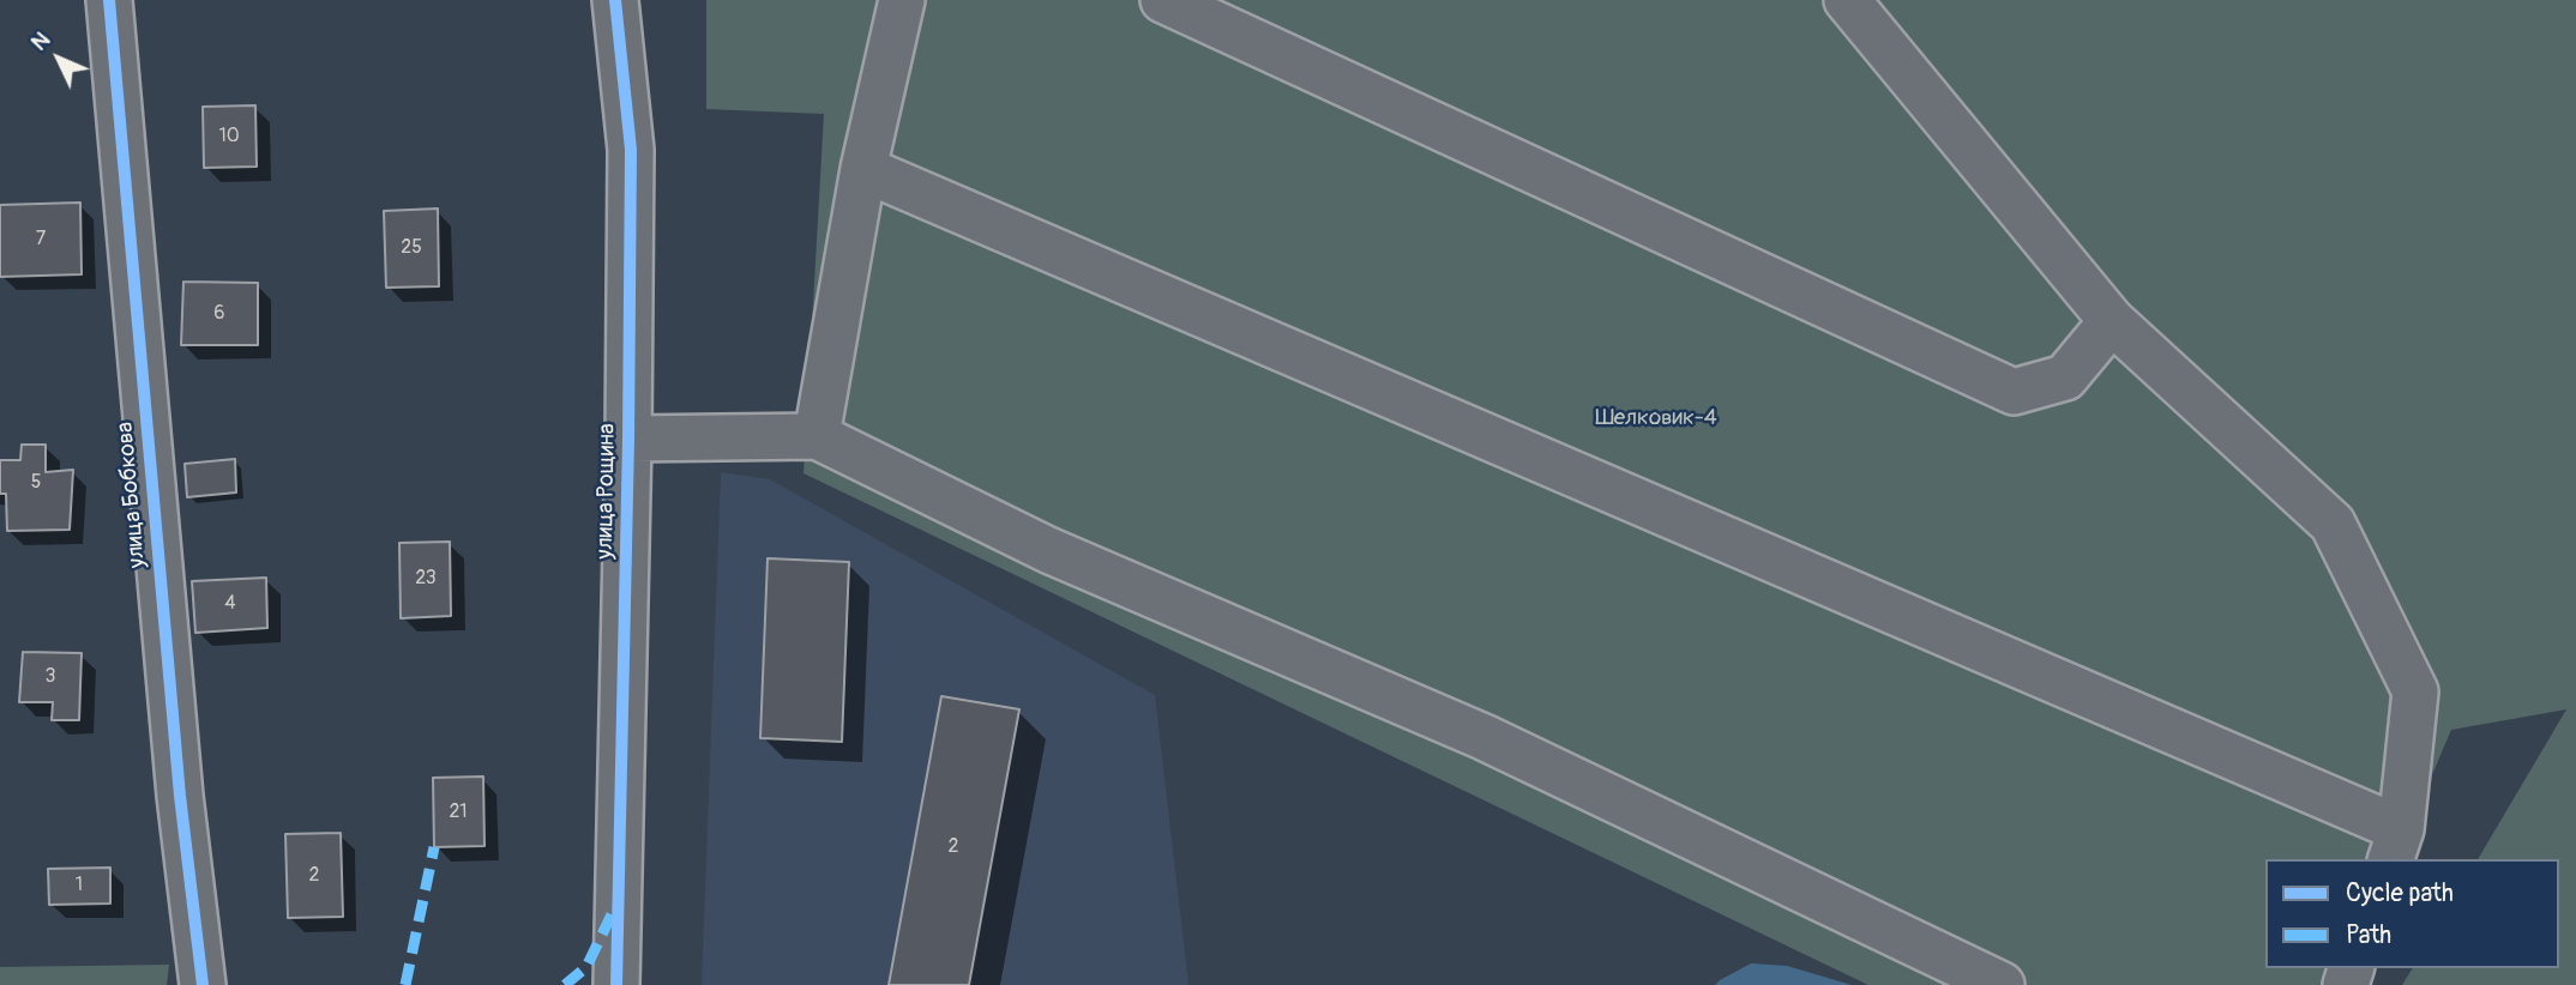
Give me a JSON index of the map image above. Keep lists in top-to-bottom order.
{
  "streets": {
    "street": ["улица Рощина", "улица Бобкова"]
  },
  "parks": ["Шелковик-4"],
  "house_numbers": [
    "10",
    "7",
    "25",
    "6",
    "5",
    "23",
    "4",
    "3",
    "21",
    "2",
    "2",
    "1"
  ],
  "legend": ["Cycle path", "Path"],
  "north": "top left"
}
